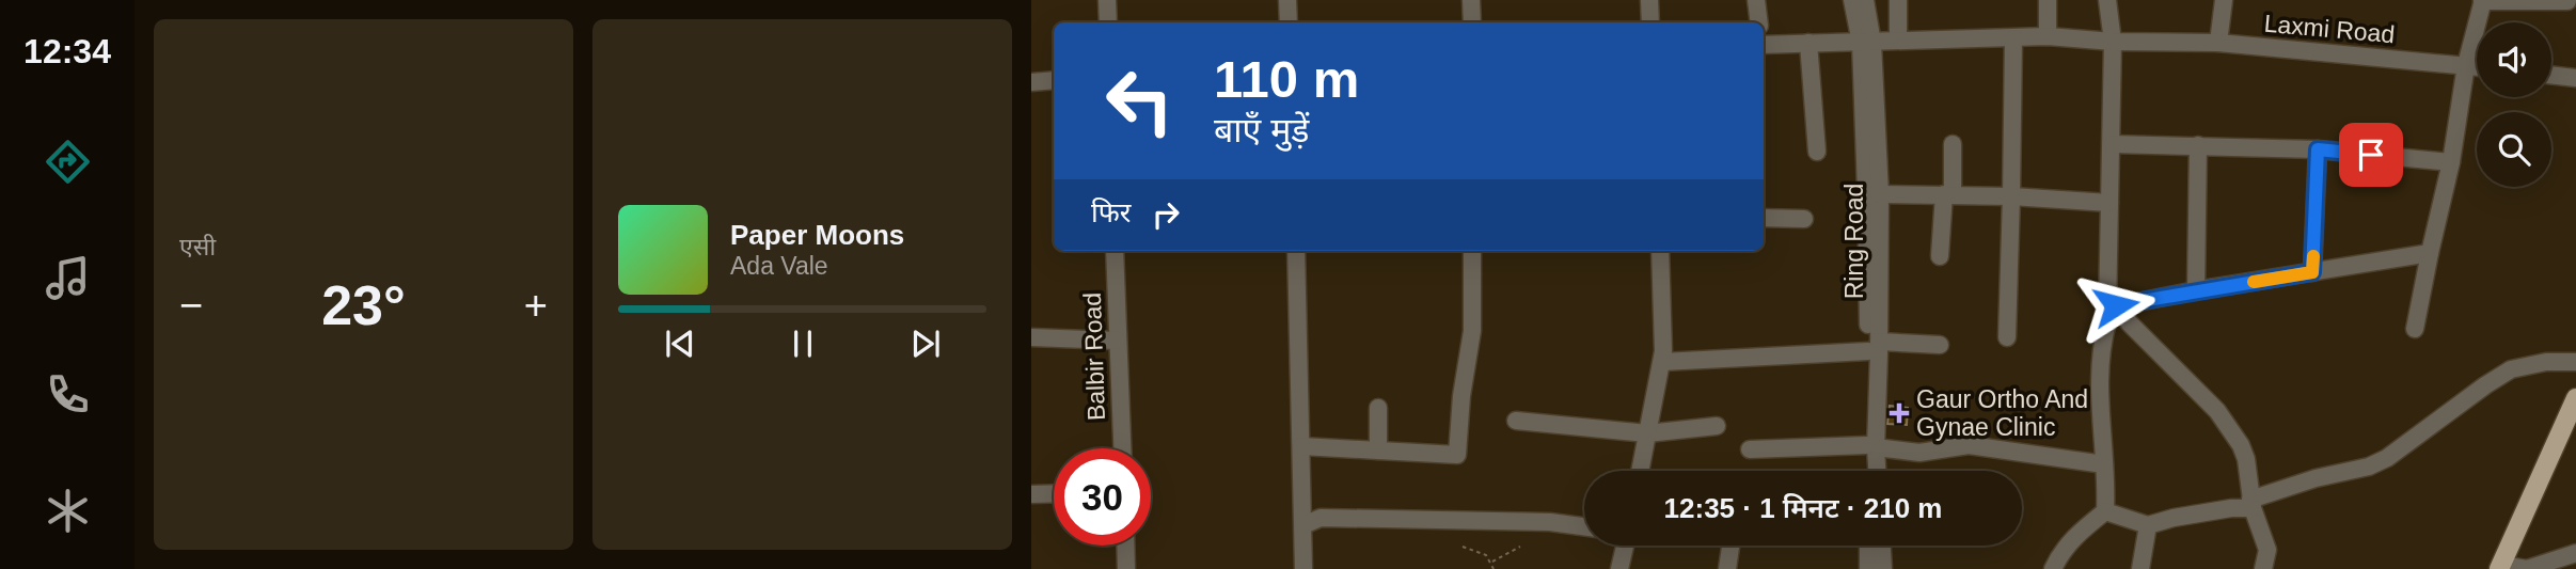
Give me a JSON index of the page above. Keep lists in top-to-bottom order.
{
  "streets": {
    "street": ["Laxmi Road", "Ring Road", "Balbir Road"]
  },
  "crossings": [
    ["Laxmi Road", "Ring Road"]
  ],
  "places": {
    "health": ["Gaur Ortho And Gynae Clinic"]
  },
  "page": {
    "tabs": "12:34",
    "tile": "एसी",
    "turn": ["110 m", "बाएँ मुड़ें"],
    "then": "फिर",
    "song": ["Paper Moons", "Ada Vale"],
    "heat": ["−", "23°", "+"],
    "limit": "30",
    "trip": "12:35 · 1 मिनट · 210 m"
  }
}
